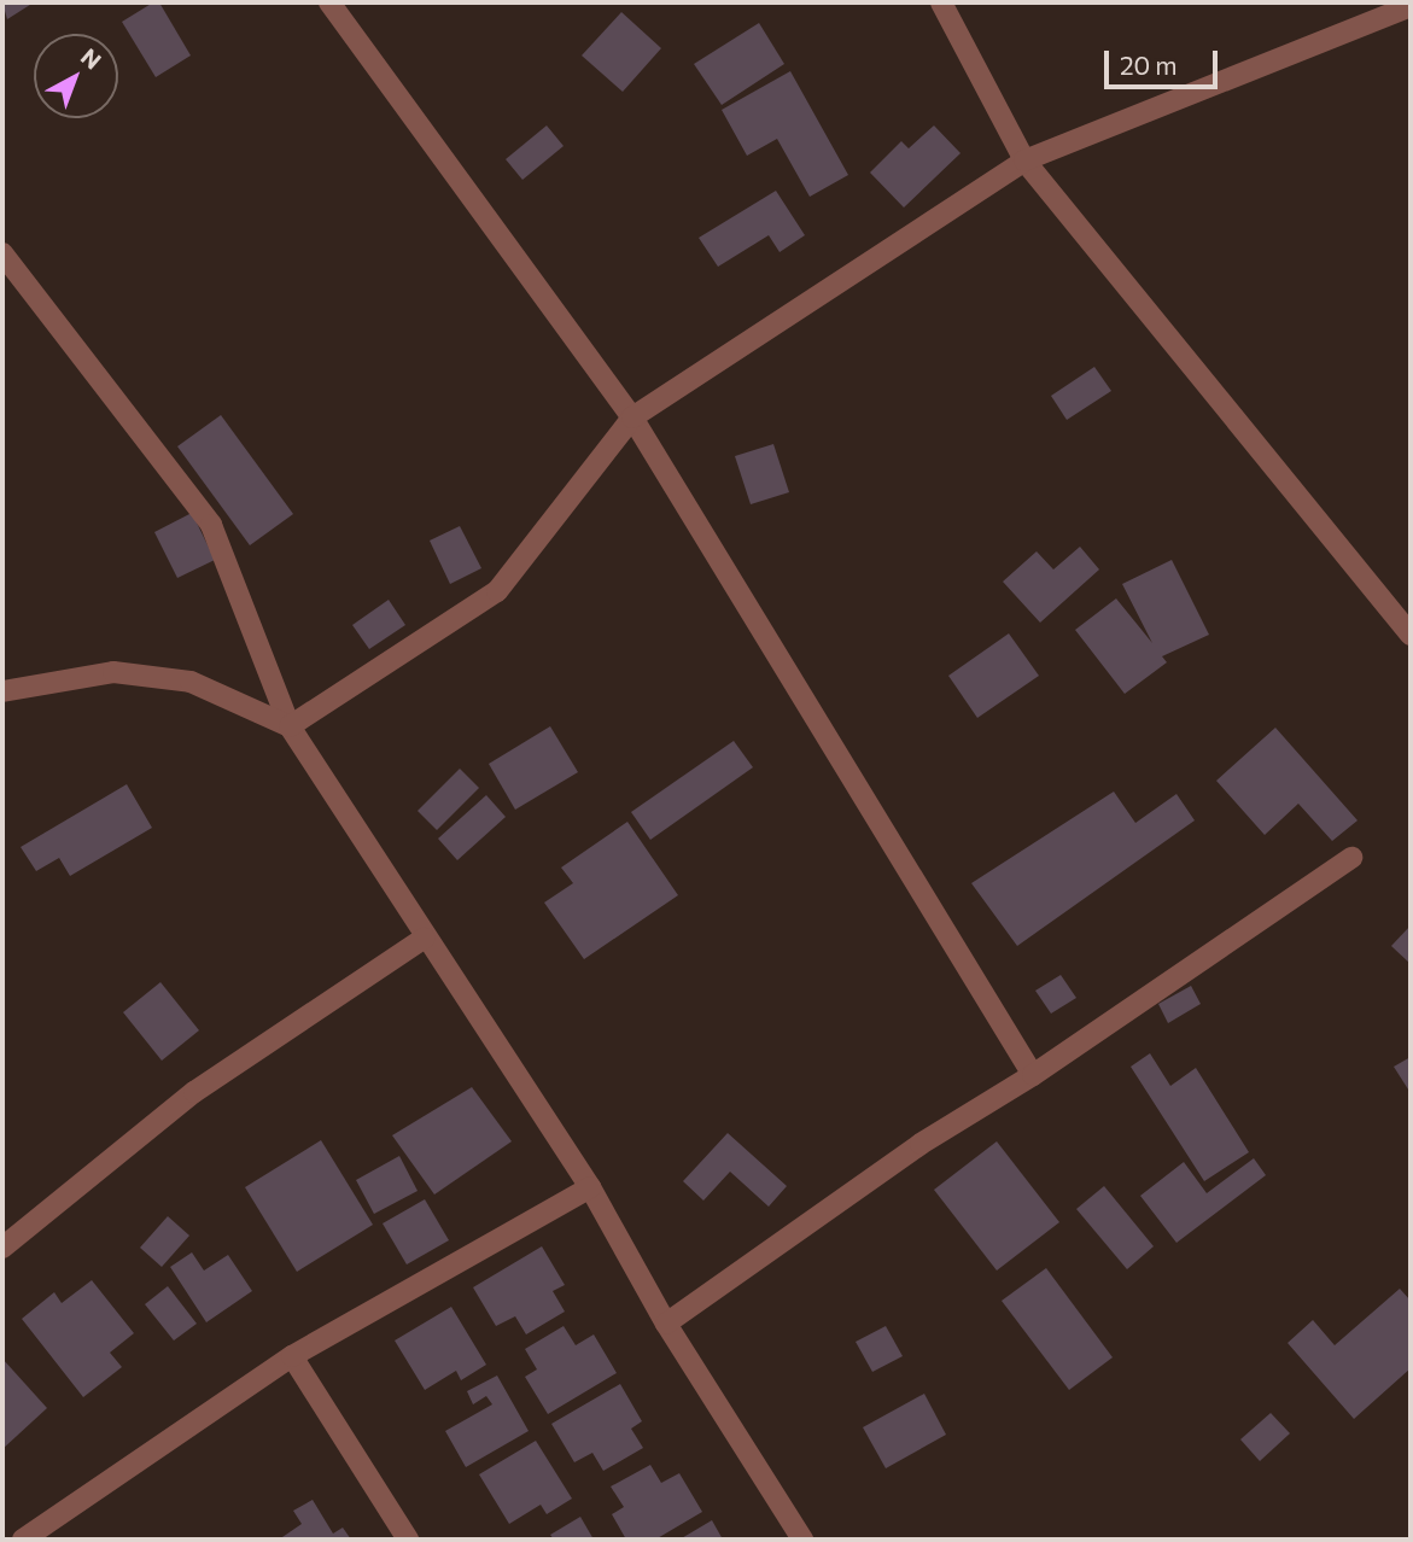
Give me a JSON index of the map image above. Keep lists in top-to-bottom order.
{
  "scale_bar": "20 m",
  "north": "top right"
}
